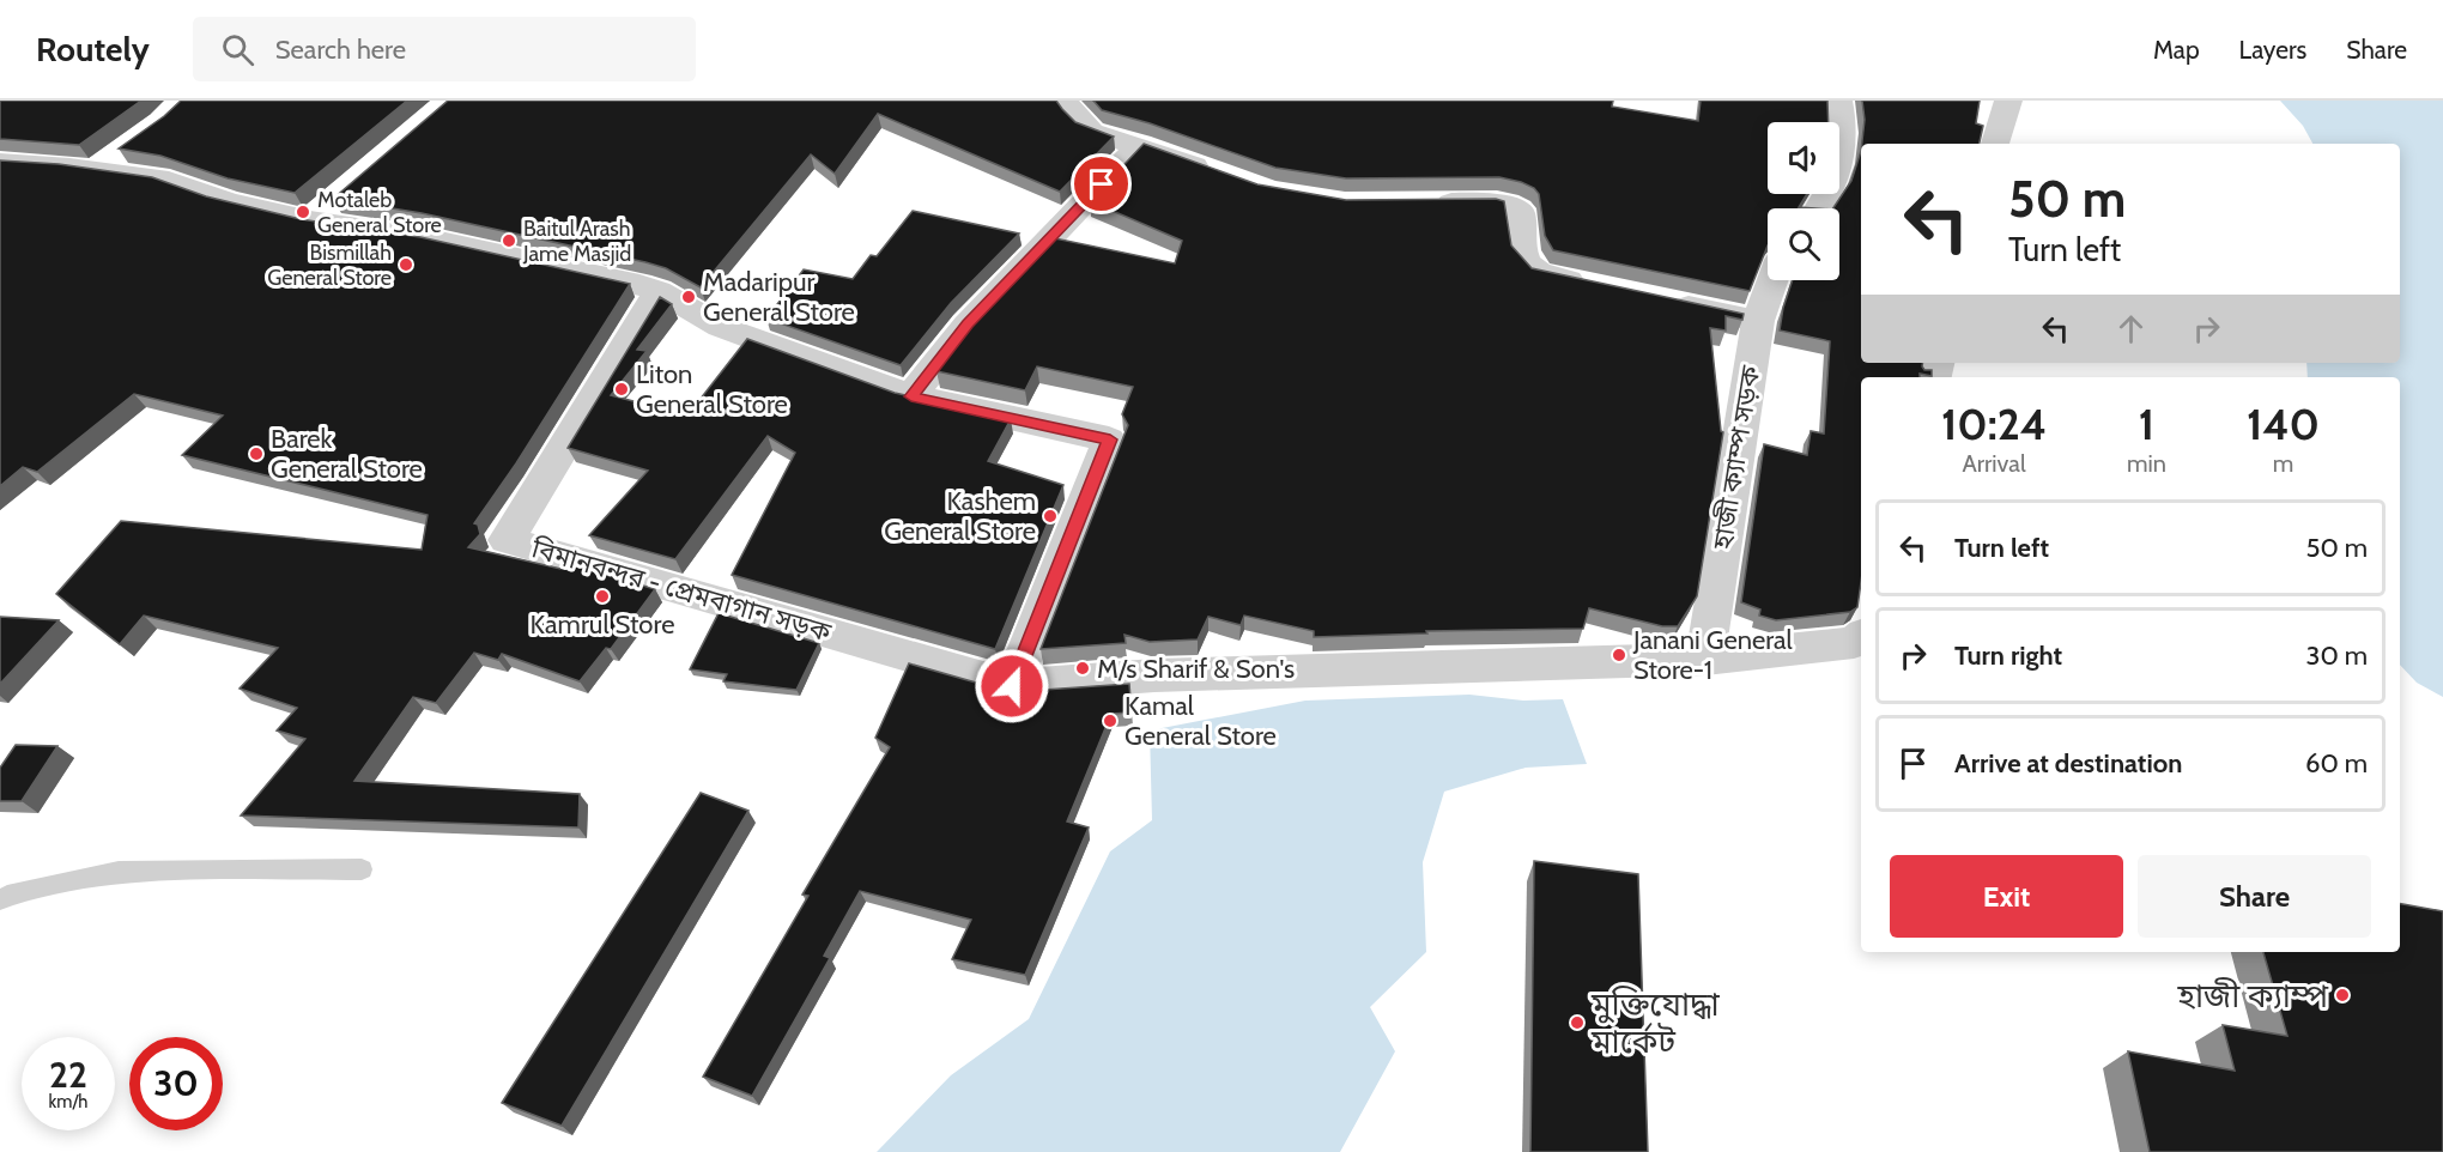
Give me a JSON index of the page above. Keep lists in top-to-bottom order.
{
  "streets": {
    "street": ["হাজী ক্যাম্প সড়ক", "বিমানবন্দর - প্রেমবাগান সড়ক"]
  },
  "places": [
    "Motaleb General Store",
    "Baitul Arash Jame Masjid",
    "Bismillah General Store",
    "Madaripur General Store",
    "Liton General Store",
    "Barek General Store",
    "Kashem General Store",
    "Kamrul Store",
    "Janani General Store-1",
    "M/s Sharif & Son's",
    "Kamal General Store",
    "হাজী ক্যাম্প",
    "মুক্তিযোদ্ধা মার্কেট"
  ],
  "page": {
    "header": "Routely",
    "search": "Search here",
    "nav": ["Map", "Layers", "Share"],
    "turn": ["50 m", "Turn left"],
    "eta": [
      "10:24",
      "Arrival",
      "1",
      "min",
      "140",
      "m"
    ],
    "list": [
      {
        "name": "Turn left",
        "value": "50 m"
      },
      {
        "name": "Turn right",
        "value": "30 m"
      },
      {
        "name": "Arrive at destination",
        "value": "60 m"
      }
    ],
    "buttons": ["Exit", "Share"],
    "speed": "22 km/h",
    "limit": "30"
  }
}
